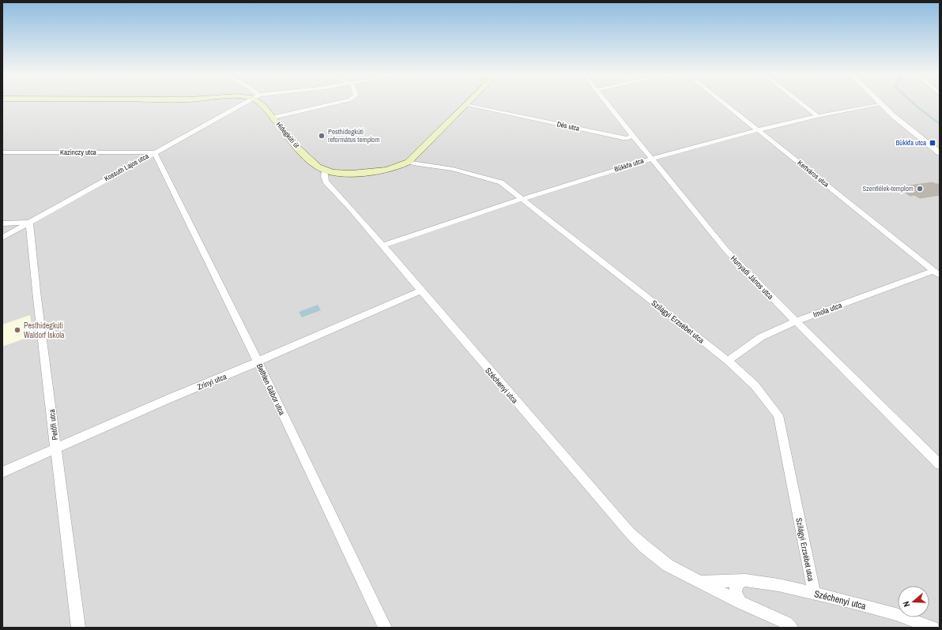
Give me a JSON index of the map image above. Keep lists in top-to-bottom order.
{
  "streets": {
    "main road": ["Hidegkúti út"],
    "street": [
      "Dés utca",
      "Kazinczy utca",
      "Bükkfa utca",
      "Kossuth Lajos utca",
      "Kertváros utca",
      "Hunyadi János utca",
      "Imola utca",
      "Szilágyi Erzsébet utca",
      "Zrínyi utca",
      "Széchenyi utca",
      "Bethlen Gábor utca",
      "Petőfi utca"
    ]
  },
  "crossings": [
    ["Dés utca", "Hidegkúti út"],
    ["Dés utca", "Hunyadi János utca"],
    ["Hidegkúti út", "Szilágyi Erzsébet utca"],
    ["Hidegkúti út", "Széchenyi utca"],
    ["Kazinczy utca", "Kossuth Lajos utca"],
    ["Kazinczy utca", "Bethlen Gábor utca"],
    ["Bükkfa utca", "Kertváros utca"],
    ["Bükkfa utca", "Hunyadi János utca"],
    ["Bükkfa utca", "Szilágyi Erzsébet utca"],
    ["Bükkfa utca", "Széchenyi utca"],
    ["Kossuth Lajos utca", "Bethlen Gábor utca"],
    ["Kossuth Lajos utca", "Petőfi utca"],
    ["Kertváros utca", "Imola utca"],
    ["Hunyadi János utca", "Imola utca"],
    ["Imola utca", "Szilágyi Erzsébet utca"],
    ["Szilágyi Erzsébet utca", "Széchenyi utca"],
    ["Zrínyi utca", "Széchenyi utca"],
    ["Zrínyi utca", "Bethlen Gábor utca"],
    ["Zrínyi utca", "Petőfi utca"]
  ],
  "places": {
    "other": ["Pesthidegkúti református templom", "Szentlélek-templom", "Pesthidegkúti Waldorf Iskola"],
    "transit": ["Bükkfa utca"]
  },
  "north": "left"
}
